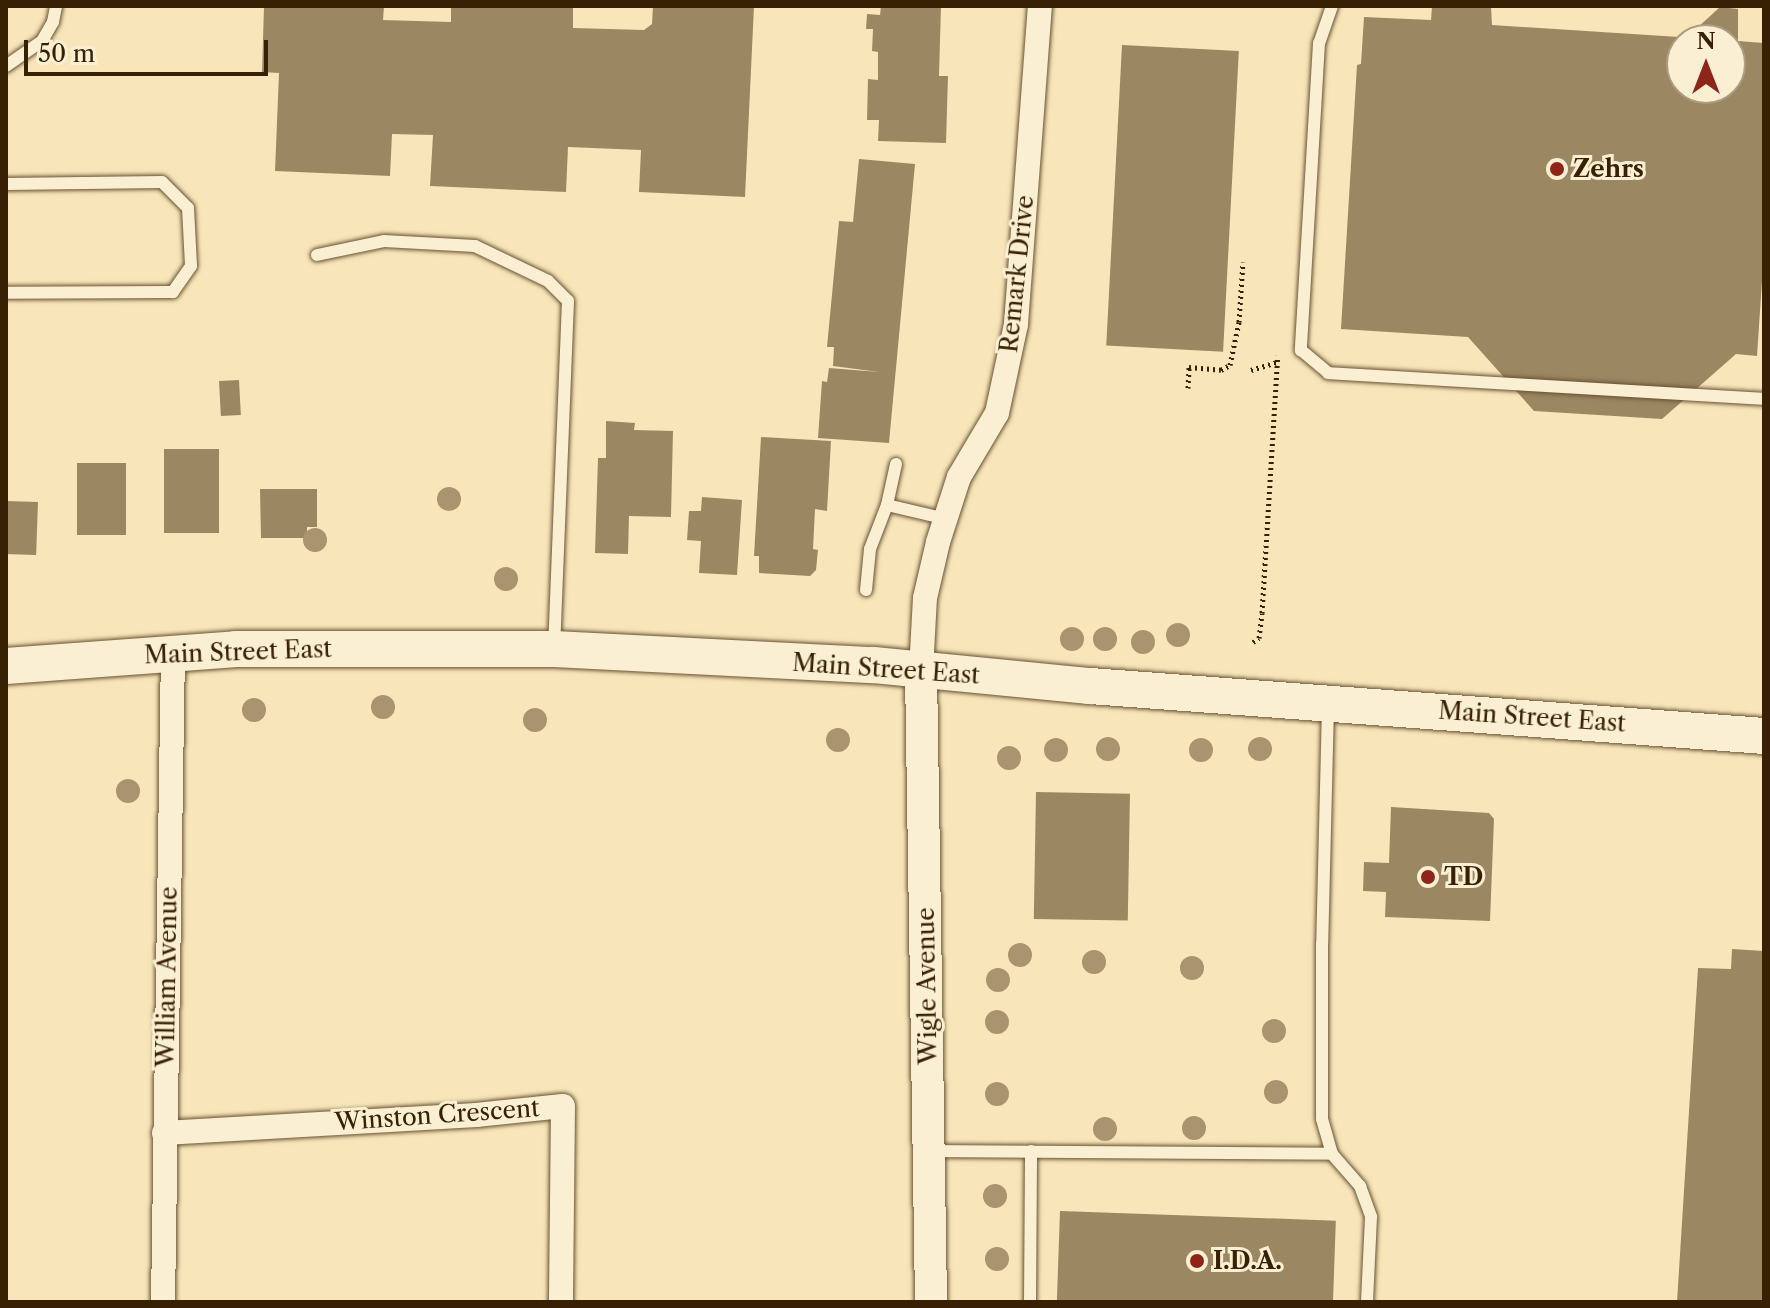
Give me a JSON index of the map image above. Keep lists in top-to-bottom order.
{
  "streets": {
    "main road": ["Main Street East"],
    "street": [
      "Remark Drive",
      "William Avenue",
      "Wigle Avenue",
      "Winston Crescent"
    ]
  },
  "crossings": [
    ["Remark Drive", "Main Street East"],
    ["Remark Drive", "Wigle Avenue"],
    ["Main Street East", "William Avenue"],
    ["Main Street East", "Wigle Avenue"],
    ["William Avenue", "Winston Crescent"]
  ],
  "places": ["Zehrs", "TD", "I.D.A."],
  "scale_bar": "50 m",
  "north": "top"
}
